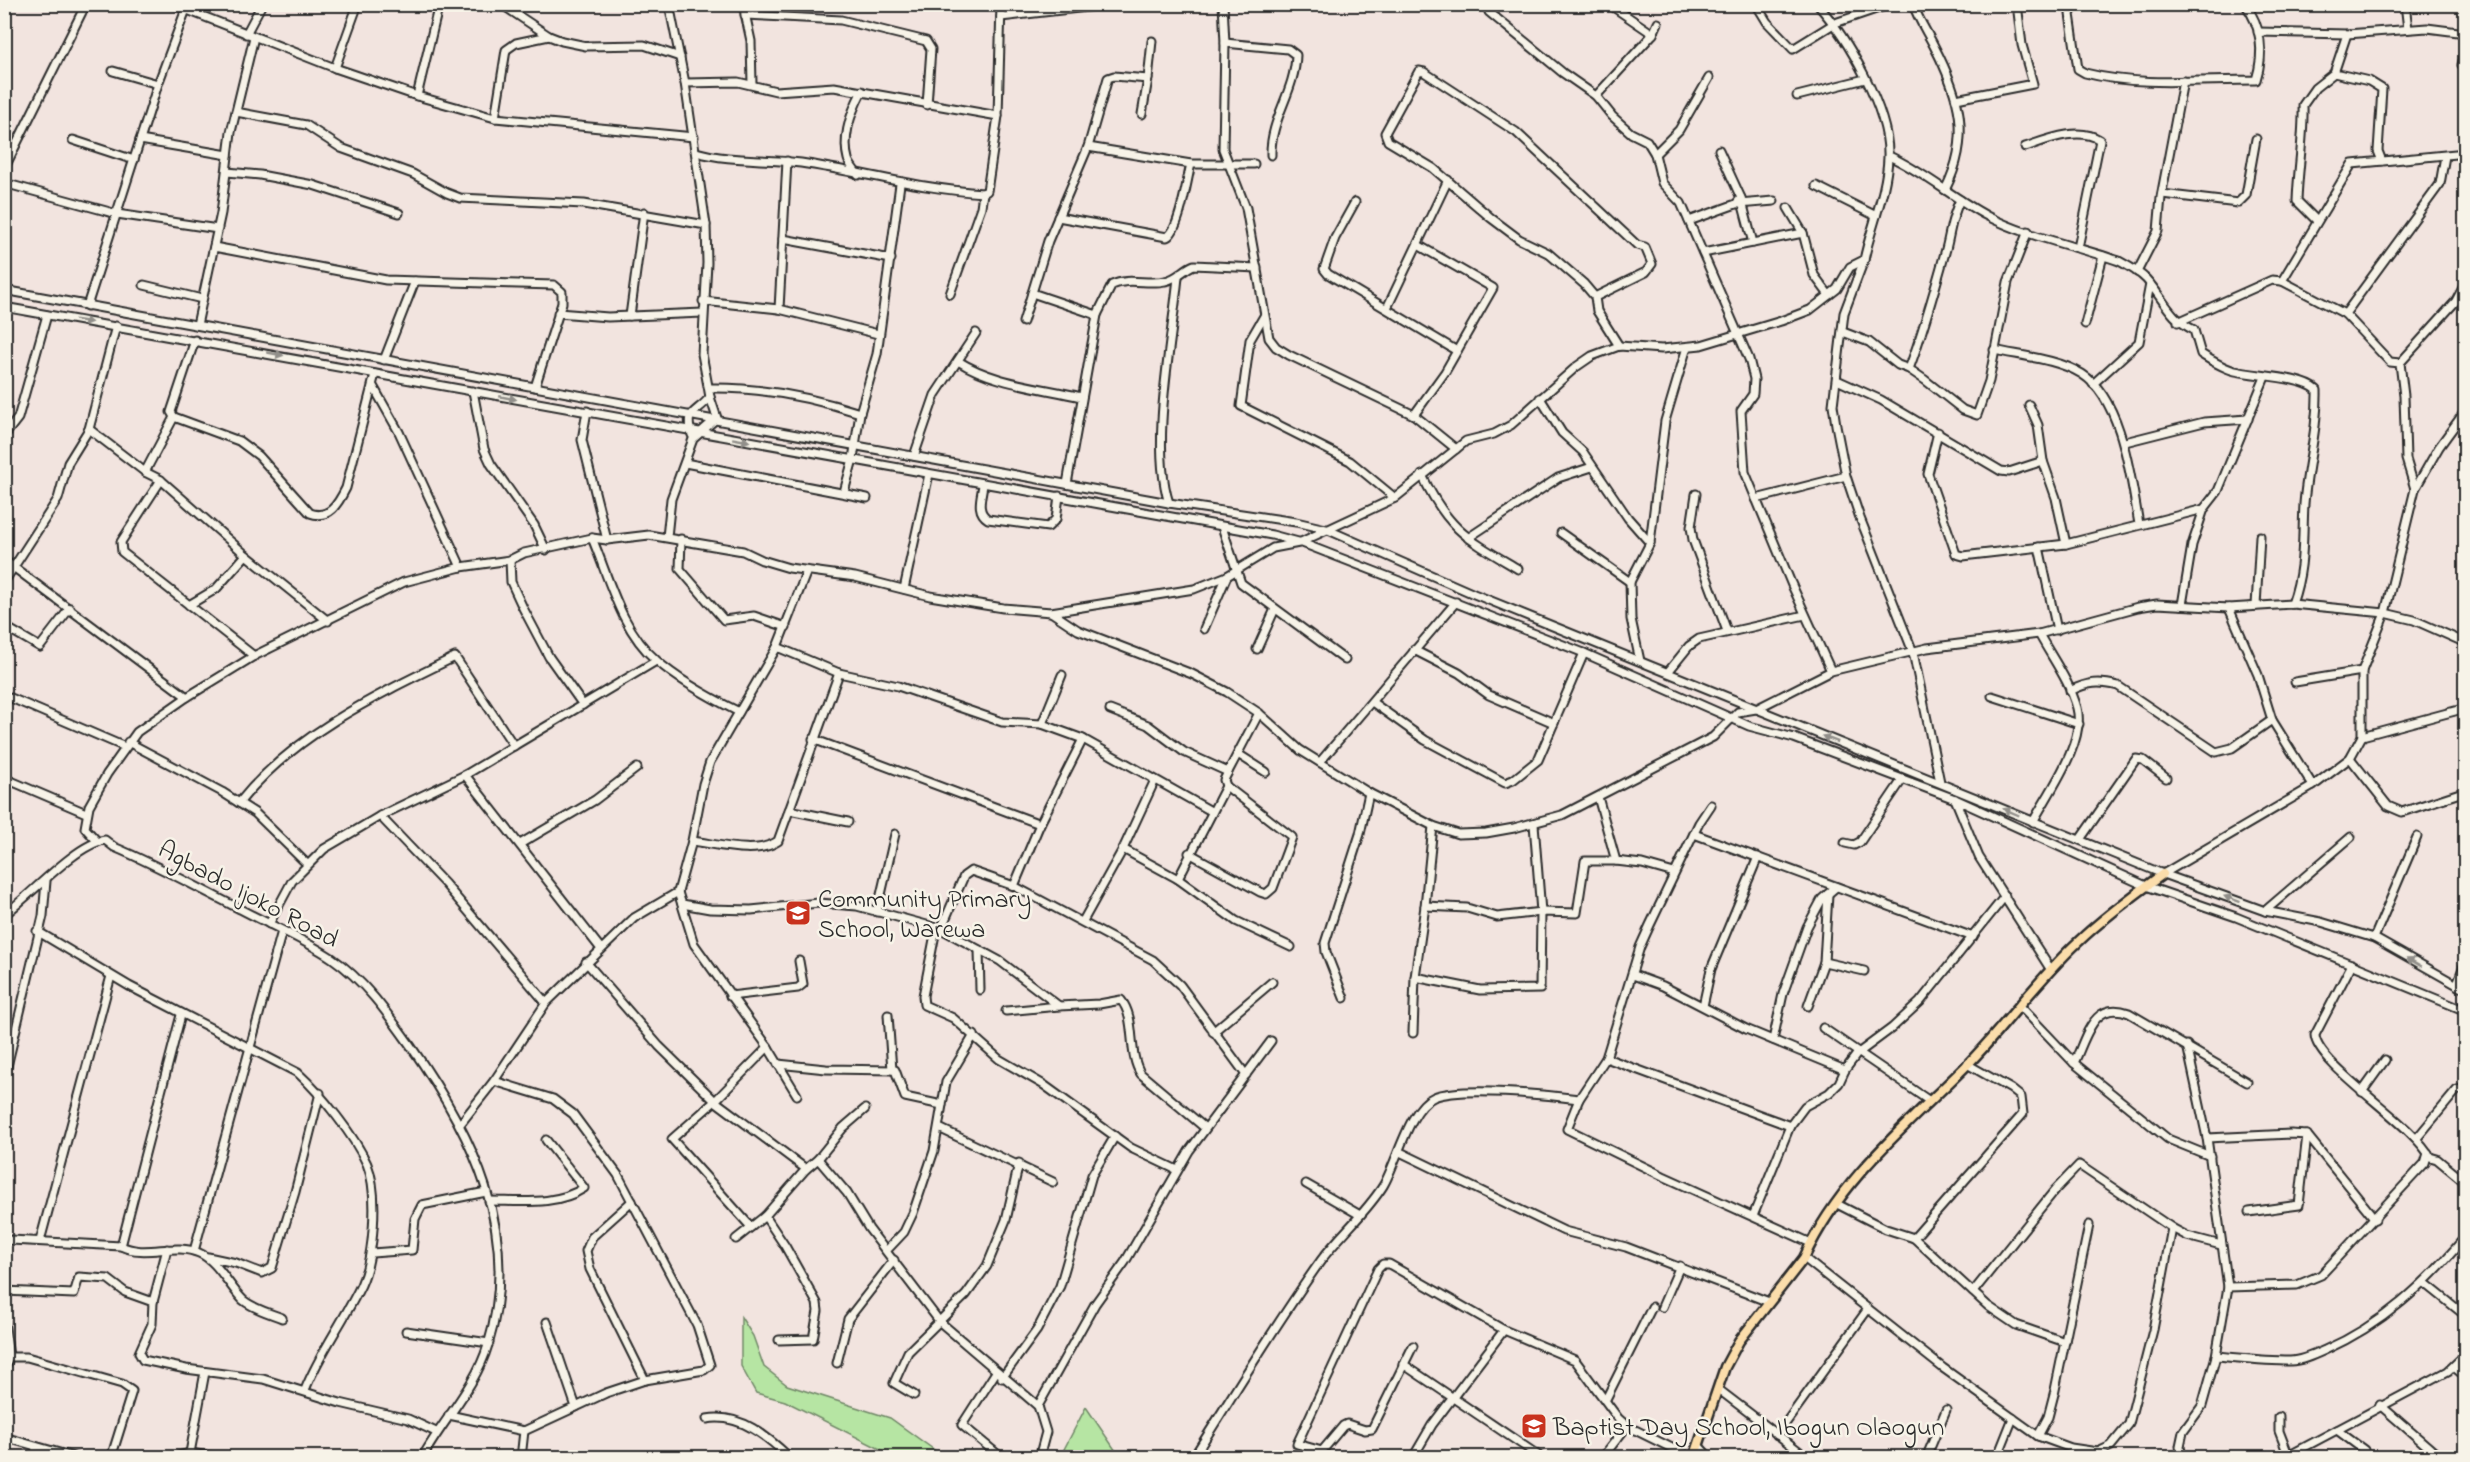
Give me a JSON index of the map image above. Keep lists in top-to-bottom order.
{
  "streets": {
    "street": ["Agbado Ijoko Road"]
  },
  "places": {
    "school or university": ["Community Primary School, Warewa", "Baptist Day School, Ibogun Olaogun"]
  }
}
